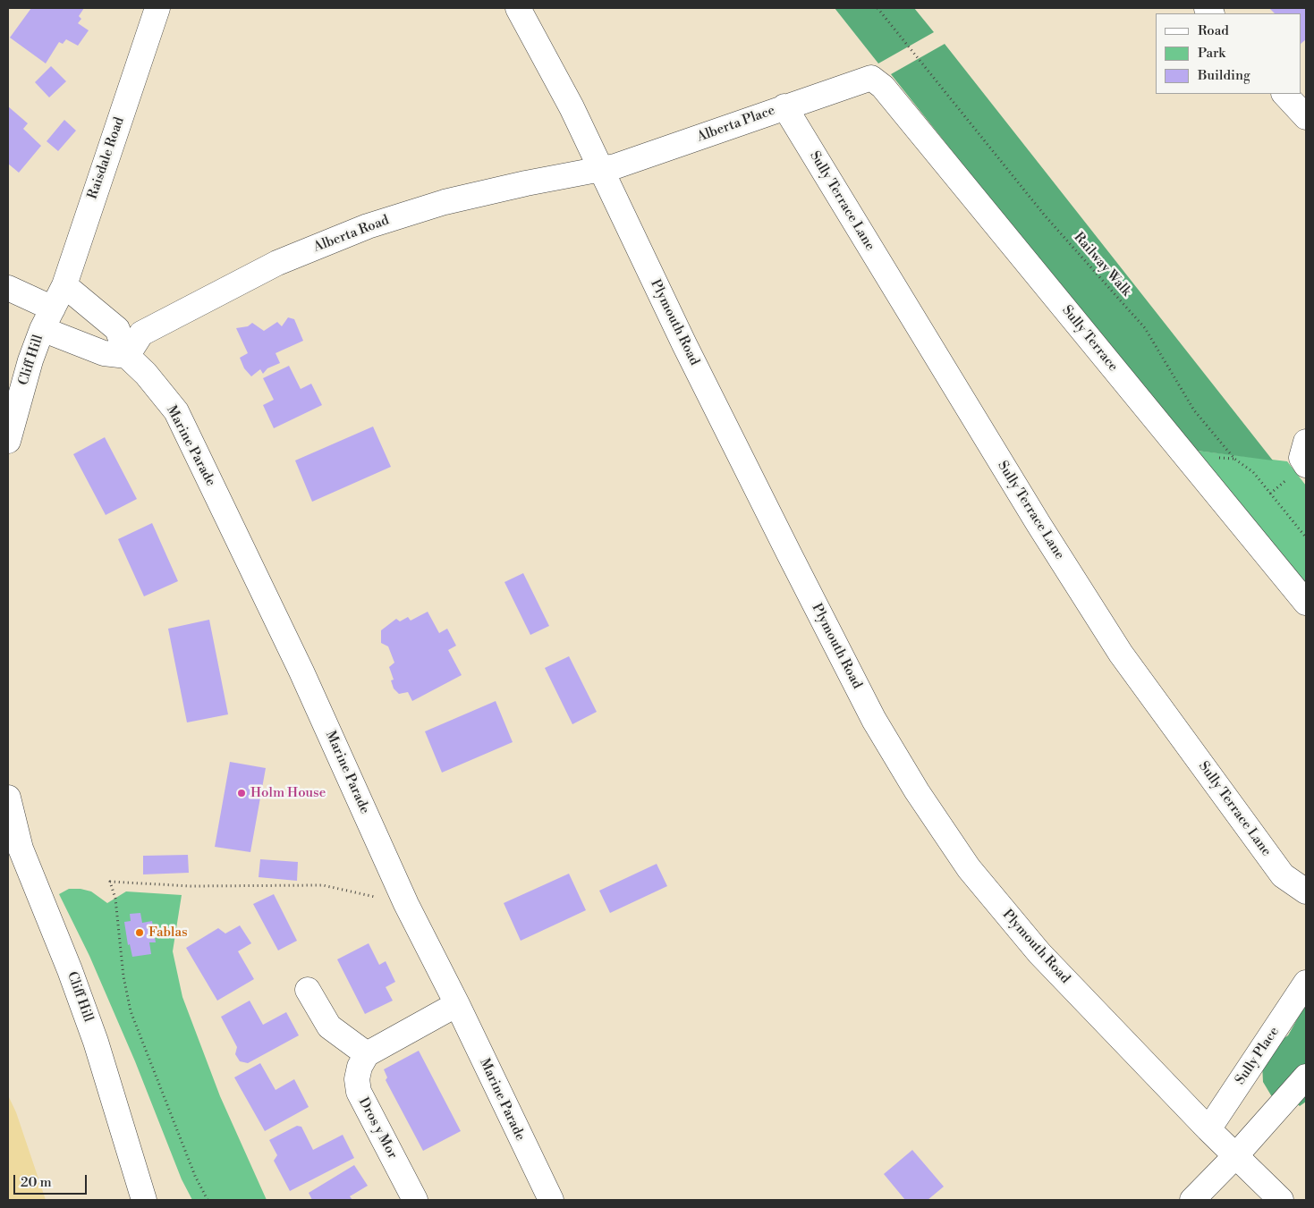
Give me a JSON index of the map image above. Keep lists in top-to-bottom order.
{
  "streets": {
    "street": [
      "Alberta Place",
      "Raisdale Road",
      "Sully Terrace Lane",
      "Alberta Road",
      "Plymouth Road",
      "Sully Terrace",
      "Cliff Hill",
      "Marine Parade",
      "Sully Place",
      "Dros y Mor"
    ],
    "path": ["Railway Walk"]
  },
  "crossings": [
    ["Alberta Place", "Sully Terrace Lane"],
    ["Alberta Place", "Alberta Road"],
    ["Alberta Place", "Plymouth Road"],
    ["Alberta Place", "Sully Terrace"],
    ["Raisdale Road", "Cliff Hill"],
    ["Raisdale Road", "Marine Parade"],
    ["Alberta Road", "Plymouth Road"],
    ["Alberta Road", "Marine Parade"],
    ["Plymouth Road", "Sully Place"]
  ],
  "places": ["Holm House", "Fablas"],
  "legend": ["Road", "Park", "Building"],
  "scale_bar": "20 m"
}
